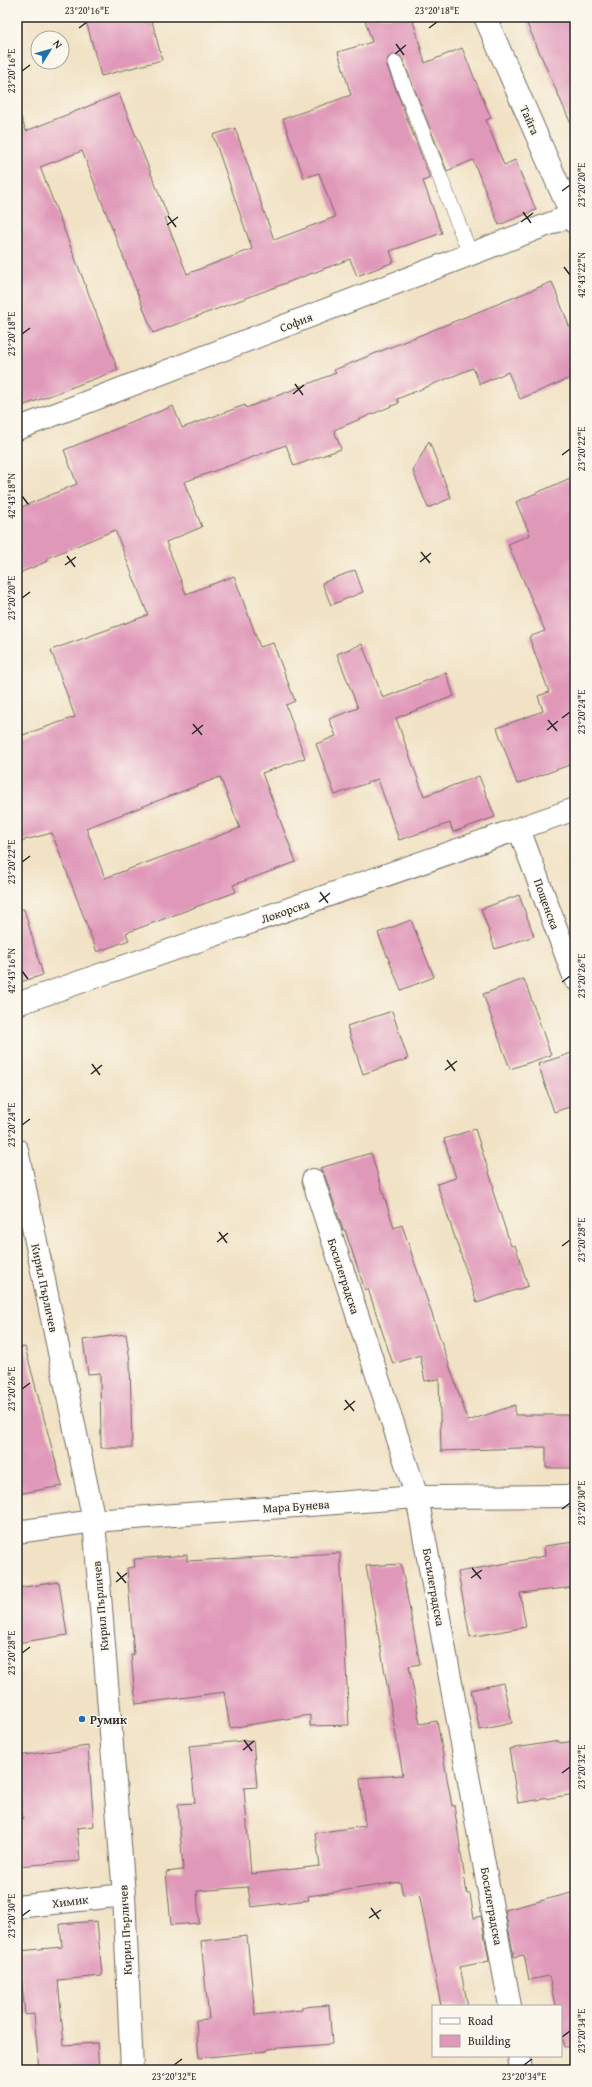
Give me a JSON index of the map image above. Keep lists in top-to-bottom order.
{
  "streets": {
    "street": [
      "Тайга",
      "София",
      "Пощенска",
      "Локорска",
      "Босилеградска",
      "Кирил Пърличев",
      "Мара Бунева",
      "Химик"
    ]
  },
  "crossings": [
    ["Тайга", "София"],
    ["Пощенска", "Локорска"],
    ["Босилеградска", "Мара Бунева"],
    ["Кирил Пърличев", "Мара Бунева"],
    ["Кирил Пърличев", "Химик"]
  ],
  "places": ["Румик"],
  "legend": ["Road", "Building"],
  "north": "top right",
  "coordinates": [
    "23°20'16\"E",
    "23°20'18\"E",
    "23°20'20\"E",
    "42°43'22\"N",
    "23°20'22\"E",
    "42°43'18\"N",
    "23°20'24\"E",
    "42°43'16\"N",
    "23°20'26\"E",
    "23°20'28\"E",
    "23°20'30\"E",
    "23°20'32\"E",
    "23°20'34\"E"
  ]
}
